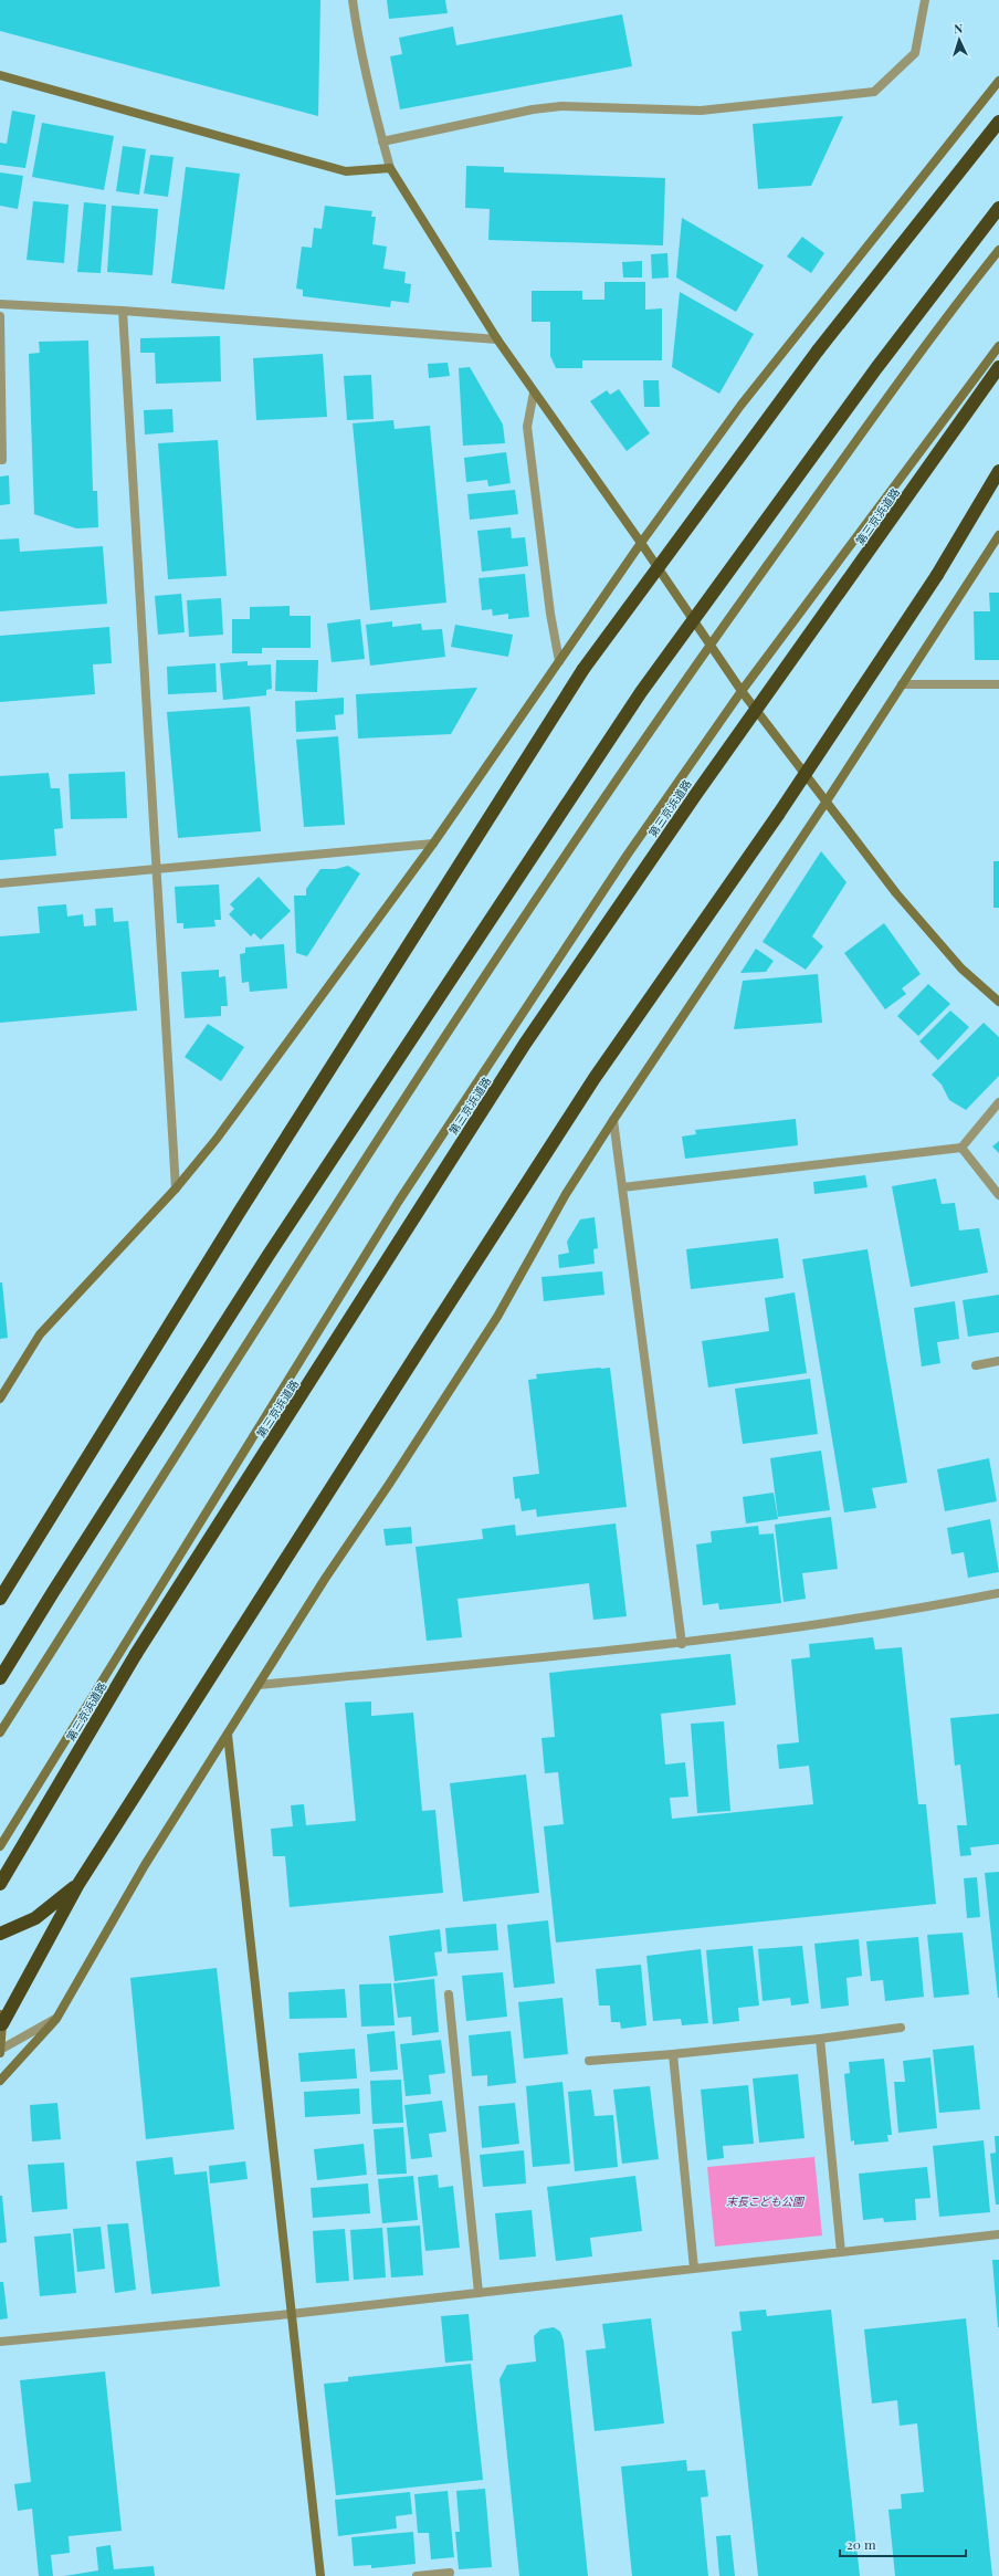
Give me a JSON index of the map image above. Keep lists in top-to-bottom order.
{
  "streets": {
    "highway": ["第三京浜道路"]
  },
  "parks": ["末長こども公園"],
  "scale_bar": "20 m",
  "north": "top"
}
